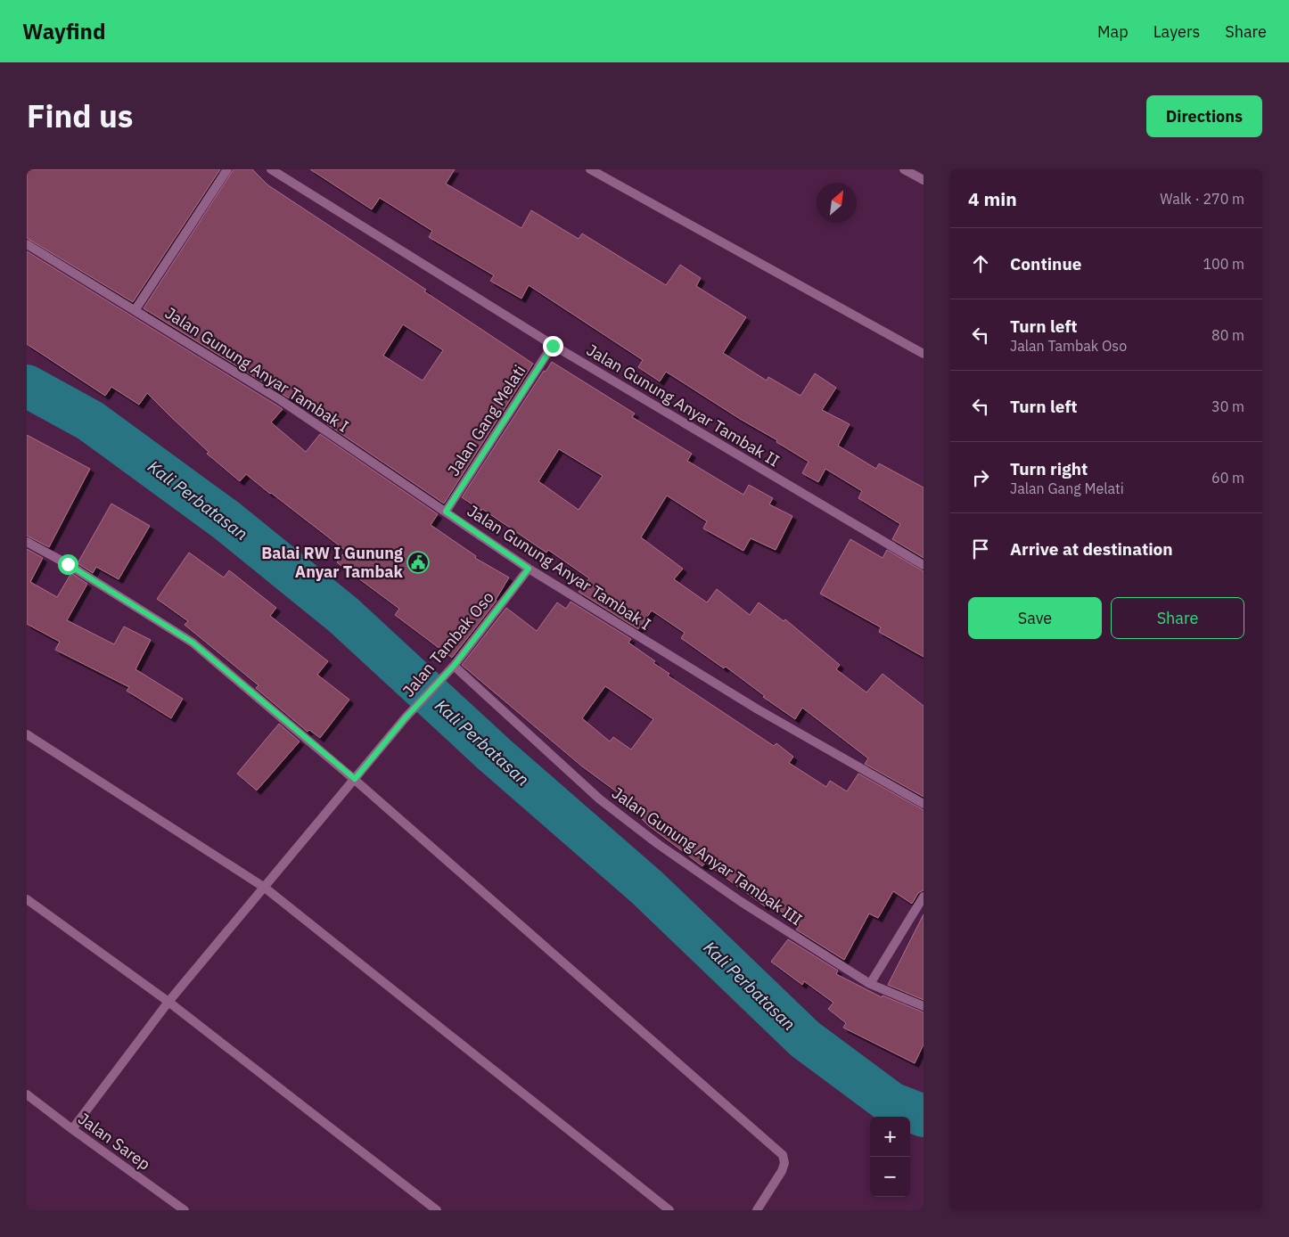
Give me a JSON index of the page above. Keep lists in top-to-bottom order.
{
  "streets": {
    "street": [
      "Jalan Gunung Anyar Tambak I",
      "Jalan Gunung Anyar Tambak II",
      "Jalan Gang Melati",
      "Jalan Tambak Oso",
      "Jalan Gunung Anyar Tambak III",
      "Jalan Sarep"
    ]
  },
  "crossings": [
    ["Jalan Gunung Anyar Tambak I", "Jalan Gang Melati"],
    ["Jalan Gunung Anyar Tambak I", "Jalan Tambak Oso"],
    ["Jalan Gunung Anyar Tambak II", "Jalan Gang Melati"],
    ["Jalan Tambak Oso", "Jalan Gunung Anyar Tambak III"],
    ["Jalan Tambak Oso", "Jalan Sarep"]
  ],
  "water": ["Kali Perbatasan"],
  "places": {
    "public building": ["Balai RW I Gunung Anyar Tambak"]
  },
  "north": "top right",
  "page": {
    "header": "Wayfind",
    "nav": ["Map", "Layers", "Share"],
    "title": "Find us",
    "buttons": [
      "Directions",
      ["Save", "Share"]
    ],
    "heading": ["4 min", "Walk · 270 m"],
    "list": [
      ["Continue", "100 m"],
      ["Turn left", "Jalan Tambak Oso", "80 m"],
      ["Turn left", "30 m"],
      ["Turn right", "Jalan Gang Melati", "60 m"],
      "Arrive at destination"
    ],
    "map_buttons": ["+", "−"]
  }
}
